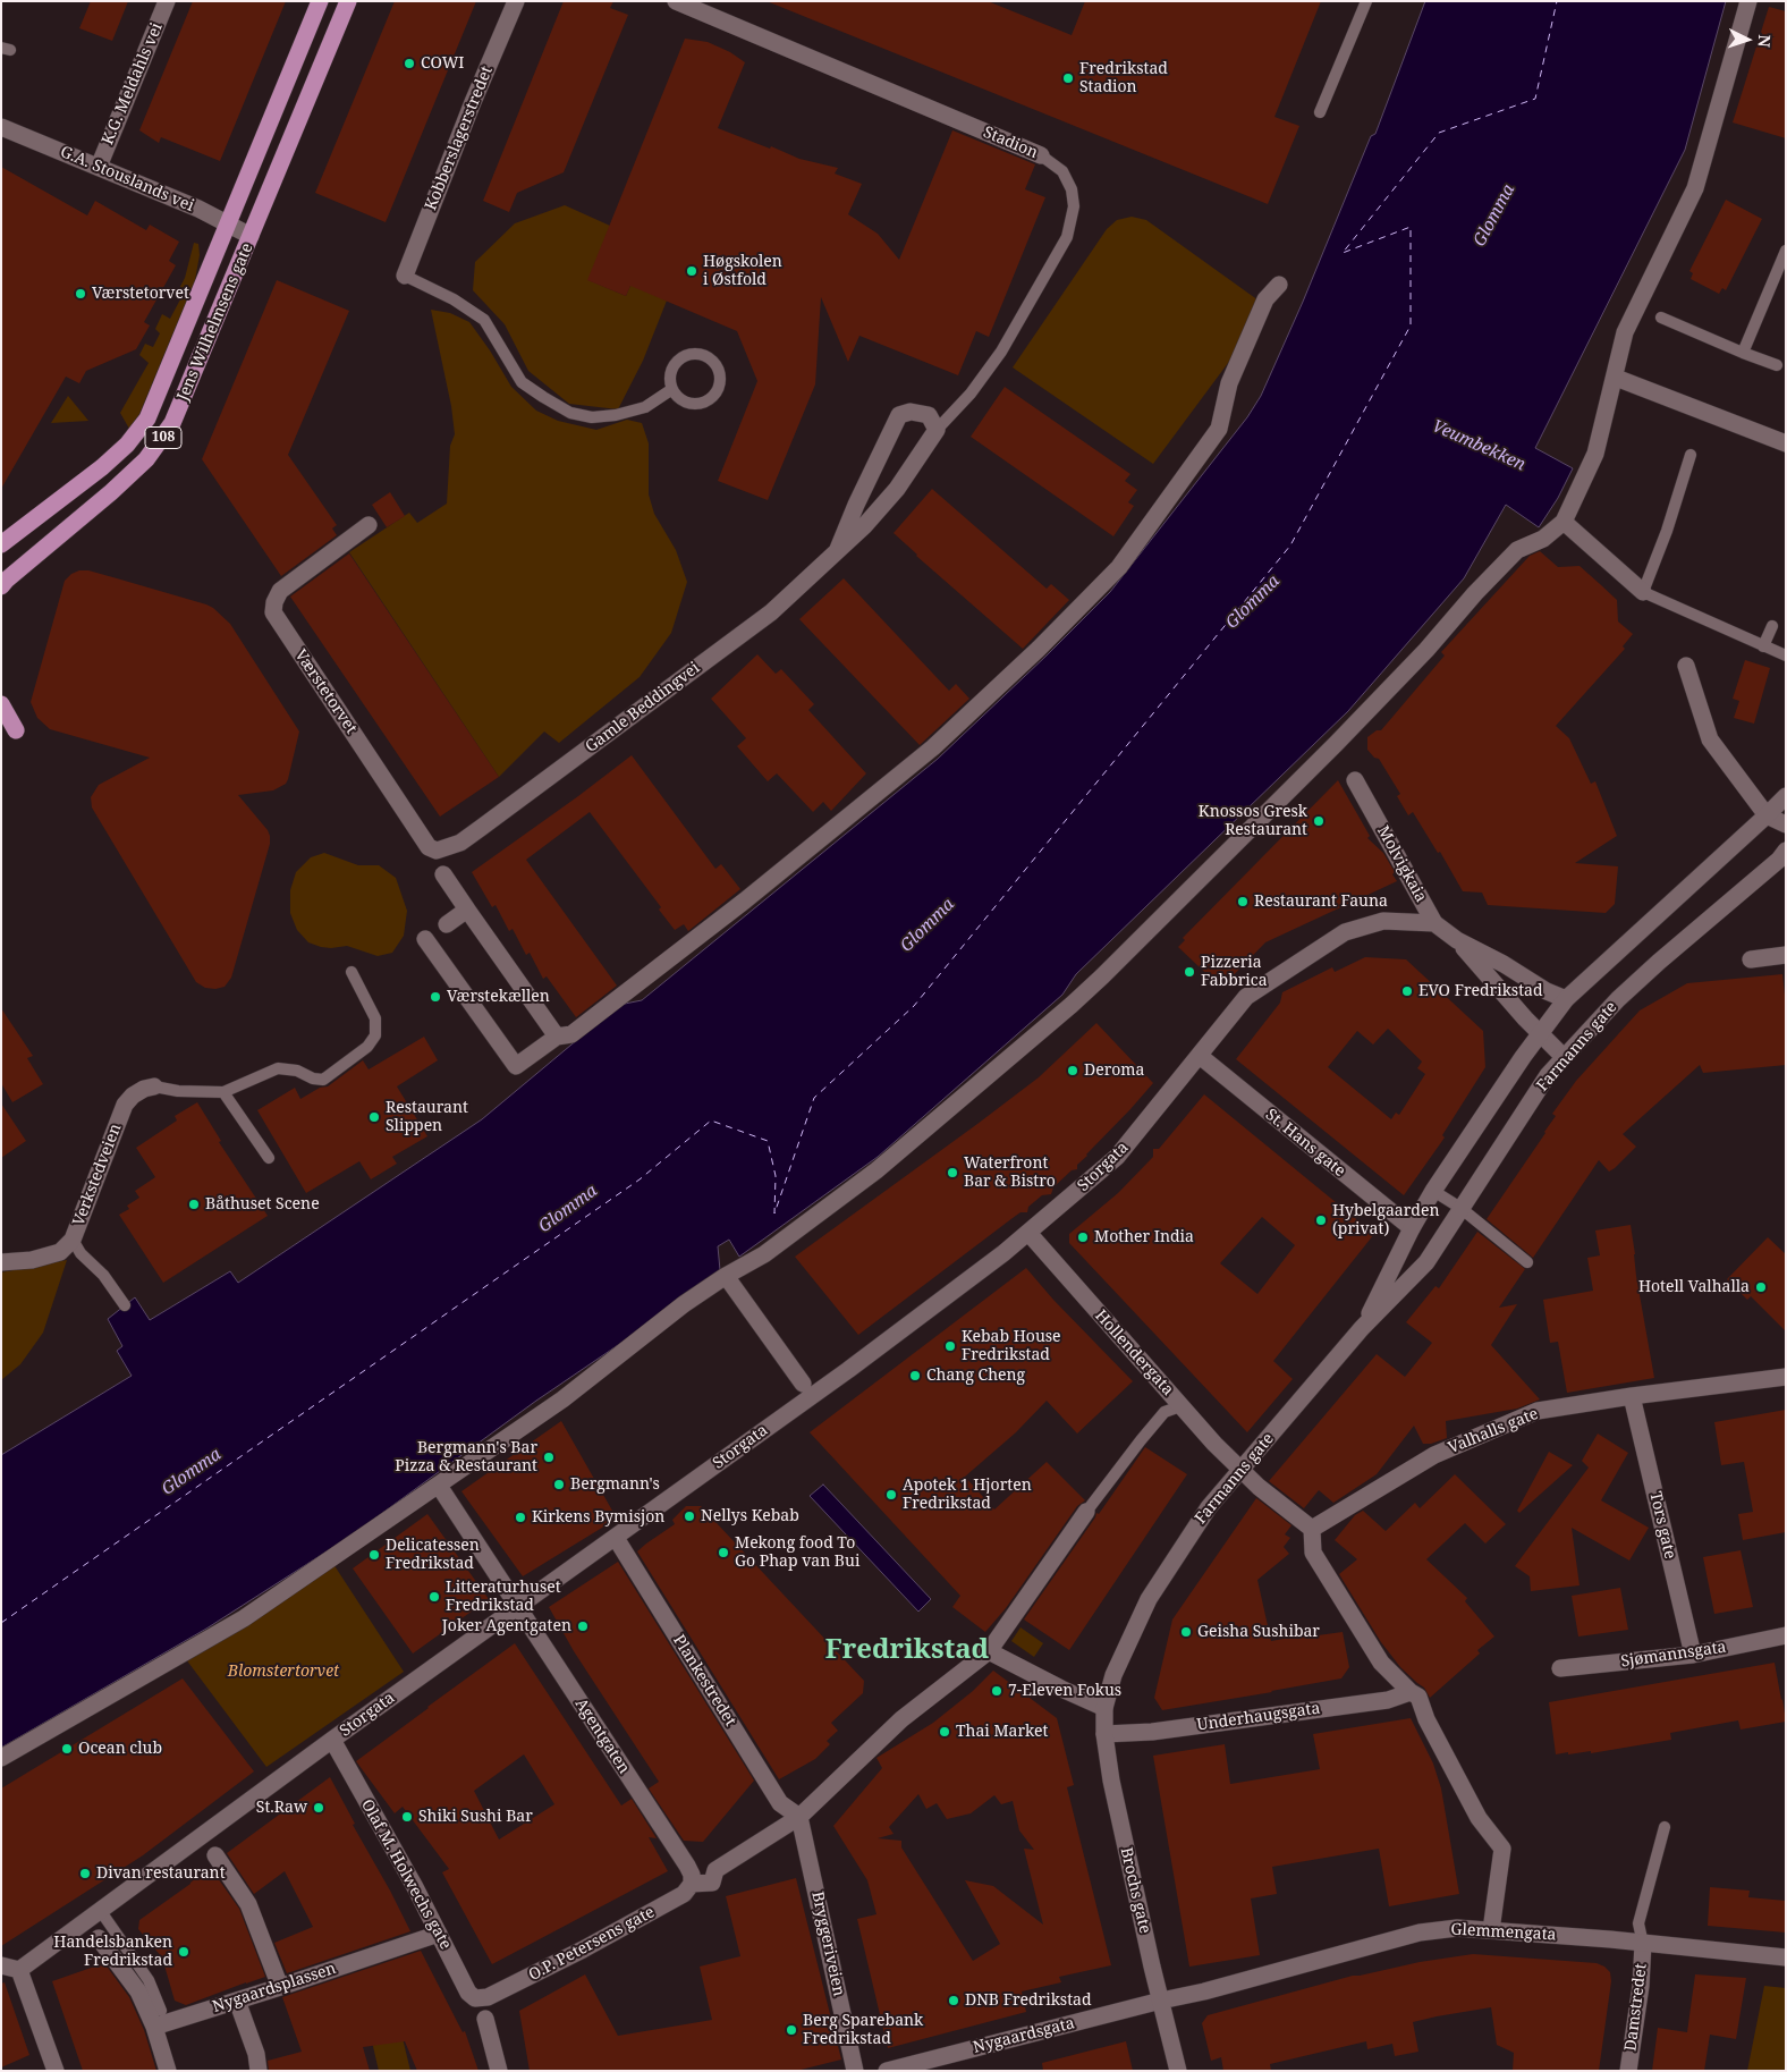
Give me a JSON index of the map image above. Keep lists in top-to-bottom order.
{
  "streets": {
    "main road": ["Jens Wilhelmsens gate", "108"],
    "street": [
      "K.G. Meldahls vei",
      "Kobberslagerstredet",
      "Stadion",
      "G.A. Stouslands vei",
      "Værstetorvet",
      "Gamle Beddingvei",
      "Molvigkaia",
      "Farmanns gate",
      "St. Hans gate",
      "Storgata",
      "Verkstedveien",
      "Hollendergata",
      "Valhalls gate",
      "Tors gate",
      "Sjømannsgata",
      "Plankestredet",
      "Underhaugsgata",
      "Agentgaten",
      "Olaf M. Holwechs gate",
      "Brochs gate",
      "Glemmengata",
      "O.P. Petersens gate",
      "Bryggeriveien",
      "Nygaardsplassen",
      "Damstredet",
      "Nygaardsgata"
    ]
  },
  "crossings": [
    ["K.G. Meldahls vei", "G.A. Stouslands vei"],
    ["Stadion", "Gamle Beddingvei"],
    ["G.A. Stouslands vei", "Jens Wilhelmsens gate"],
    ["Værstetorvet", "Gamle Beddingvei"],
    ["Molvigkaia", "Farmanns gate"],
    ["Molvigkaia", "Storgata"],
    ["Farmanns gate", "St. Hans gate"],
    ["Farmanns gate", "Hollendergata"],
    ["Farmanns gate", "Brochs gate"],
    ["St. Hans gate", "Storgata"],
    ["Storgata", "Hollendergata"],
    ["Storgata", "Plankestredet"],
    ["Storgata", "Agentgaten"],
    ["Storgata", "Olaf M. Holwechs gate"],
    ["Valhalls gate", "Tors gate"],
    ["Tors gate", "Sjømannsgata"],
    ["Plankestredet", "O.P. Petersens gate"],
    ["Plankestredet", "Bryggeriveien"],
    ["Underhaugsgata", "Brochs gate"],
    ["Agentgaten", "O.P. Petersens gate"],
    ["Olaf M. Holwechs gate", "O.P. Petersens gate"],
    ["Olaf M. Holwechs gate", "Nygaardsplassen"],
    ["Brochs gate", "Glemmengata"],
    ["Brochs gate", "Nygaardsgata"],
    ["Glemmengata", "Damstredet"],
    ["Glemmengata", "Nygaardsgata"],
    ["O.P. Petersens gate", "Bryggeriveien"]
  ],
  "districts": ["Fredrikstad"],
  "water": ["Glomma", "Veumbekken"],
  "parks": ["Blomstertorvet"],
  "places": [
    "COWI",
    "Fredrikstad Stadion",
    "Høgskolen i Østfold",
    "Værstetorvet",
    "Knossos Gresk Restaurant",
    "Restaurant Fauna",
    "Pizzeria Fabbrica",
    "EVO Fredrikstad",
    "Værstekællen",
    "Deroma",
    "Restaurant Slippen",
    "Waterfront Bar & Bistro",
    "Båthuset Scene",
    "Hybelgaarden (privat)",
    "Mother India",
    "Hotell Valhalla",
    "Kebab House Fredrikstad",
    "Chang Cheng",
    "Bergmann's Bar Pizza & Restaurant",
    "Bergmann's",
    "Apotek 1 Hjorten Fredrikstad",
    "Nellys Kebab",
    "Kirkens Bymisjon",
    "Mekong food To Go Phap van Bui",
    "Delicatessen Fredrikstad",
    "Litteraturhuset Fredrikstad",
    "Joker Agentgaten",
    "Geisha Sushibar",
    "7-Eleven Fokus",
    "Thai Market",
    "Ocean club",
    "St.Raw",
    "Shiki Sushi Bar",
    "Divan restaurant",
    "Handelsbanken Fredrikstad",
    "DNB Fredrikstad",
    "Berg Sparebank Fredrikstad"
  ],
  "north": "right"
}
